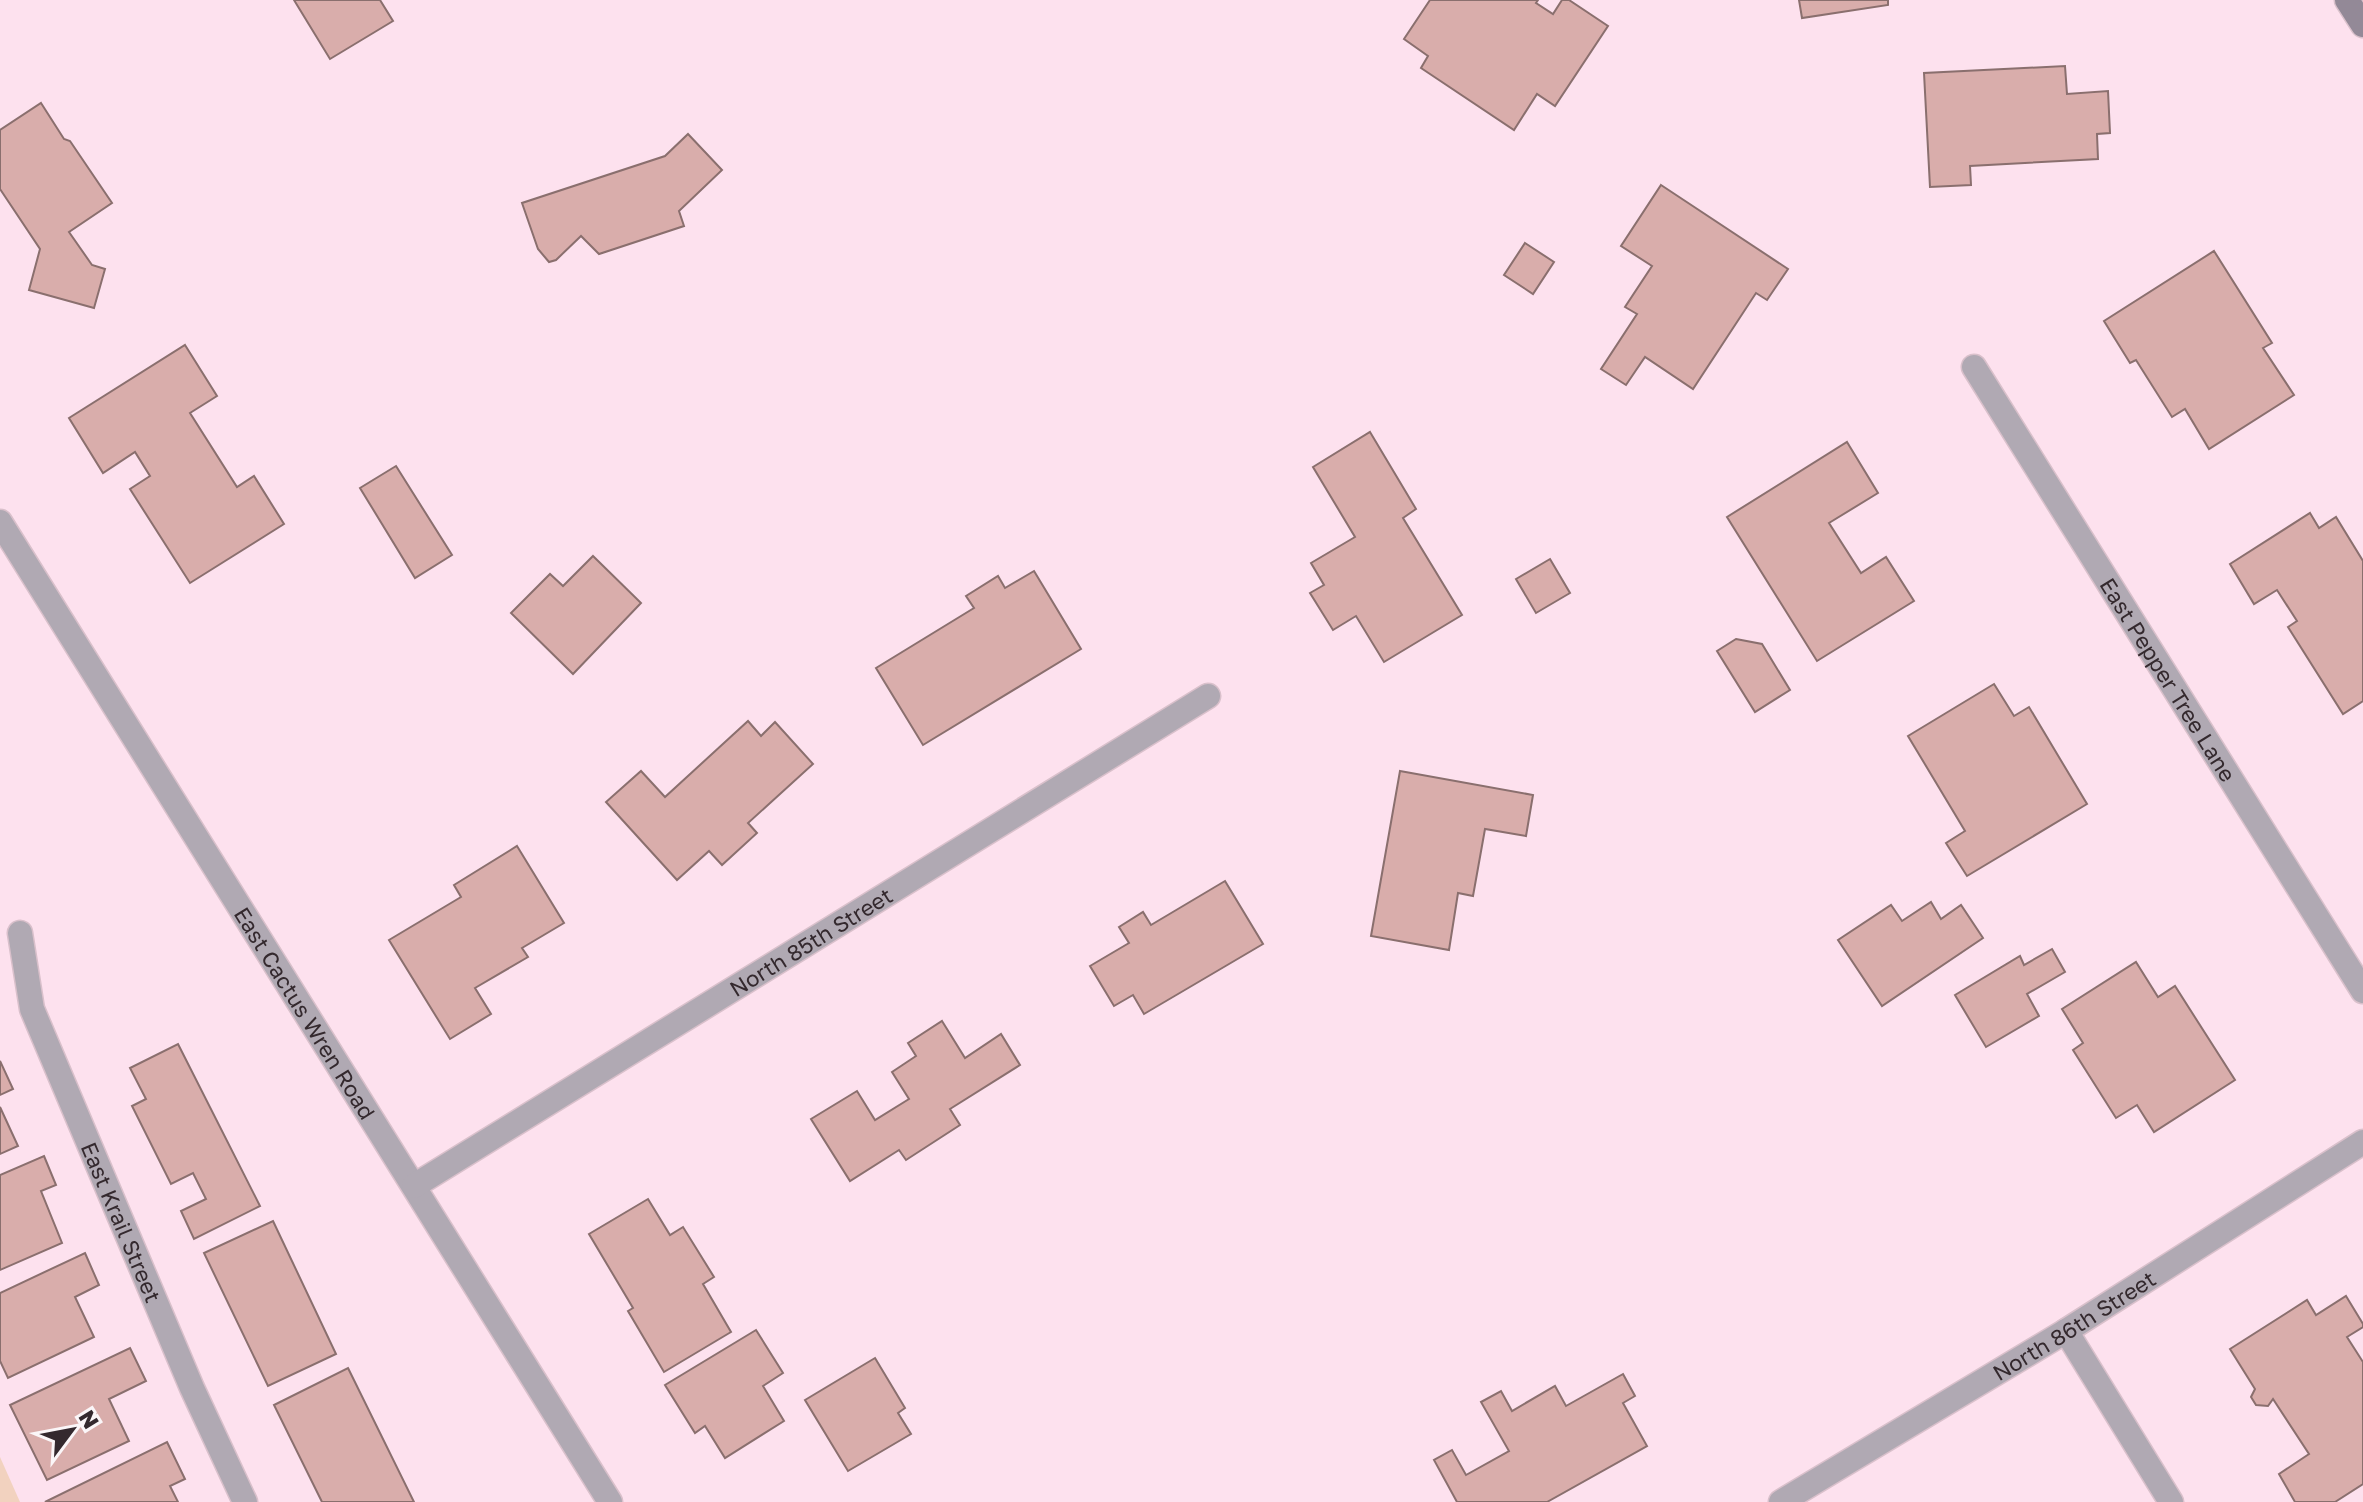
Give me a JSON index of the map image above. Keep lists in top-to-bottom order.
{
  "streets": {
    "street": [
      "East Pepper Tree Lane",
      "North 85th Street",
      "East Cactus Wren Road",
      "East Krail Street",
      "North 86th Street"
    ]
  },
  "crossings": [
    ["North 85th Street", "East Cactus Wren Road"]
  ],
  "north": "top right"
}
